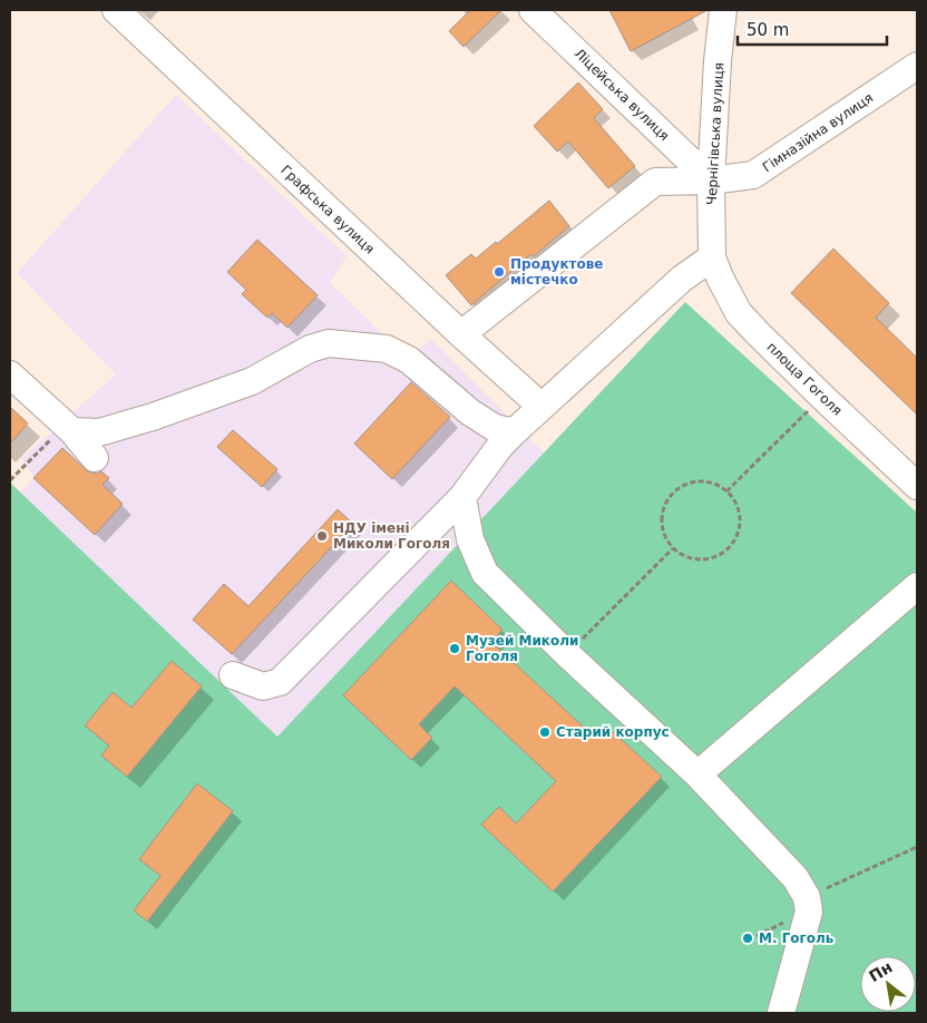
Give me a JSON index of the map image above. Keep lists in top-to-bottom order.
{
  "streets": {
    "street": [
      "Ліцейська вулиця",
      "Гімназійна вулиця",
      "Чернігівська вулиця",
      "Графська вулиця",
      "площа Гоголя"
    ]
  },
  "crossings": [
    ["Ліцейська вулиця", "Гімназійна вулиця"],
    ["Ліцейська вулиця", "Чернігівська вулиця"],
    ["Гімназійна вулиця", "Чернігівська вулиця"],
    ["Гімназійна вулиця", "Графська вулиця"],
    ["Чернігівська вулиця", "площа Гоголя"]
  ],
  "places": [
    "Продуктове містечко",
    "НДУ імені Миколи Гоголя",
    "Музей Миколи Гоголя",
    "Старий корпус",
    "М. Гоголь"
  ],
  "scale_bar": "50 m",
  "north": "top left"
}
